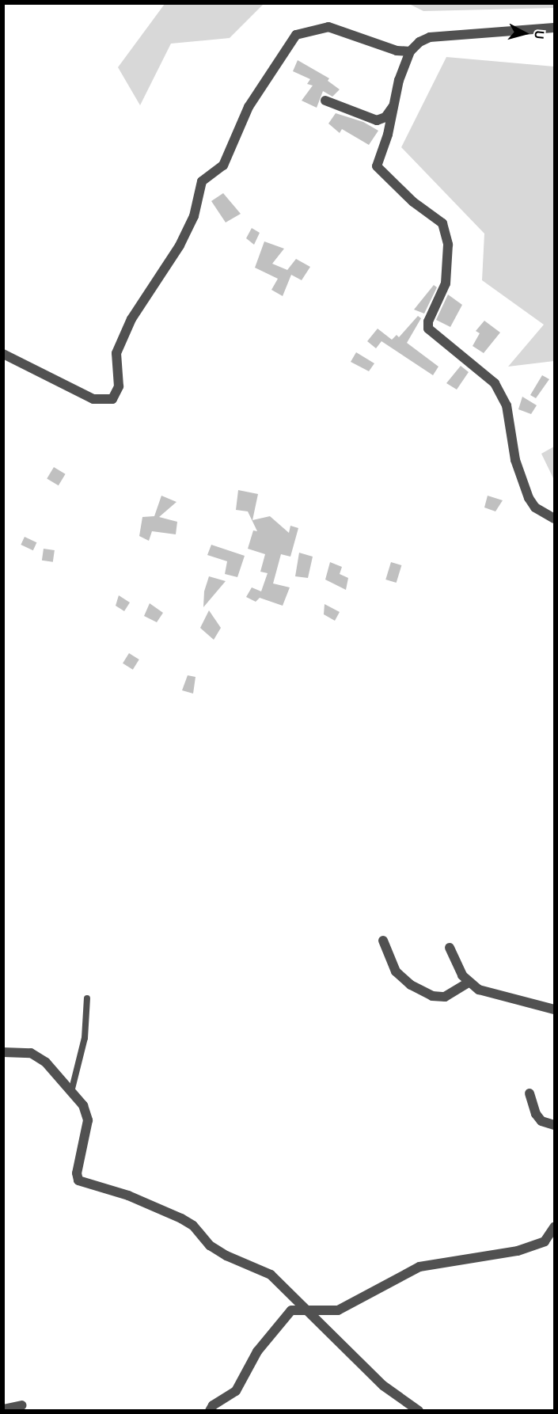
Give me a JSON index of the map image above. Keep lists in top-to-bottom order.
{
  "north": "right"
}
